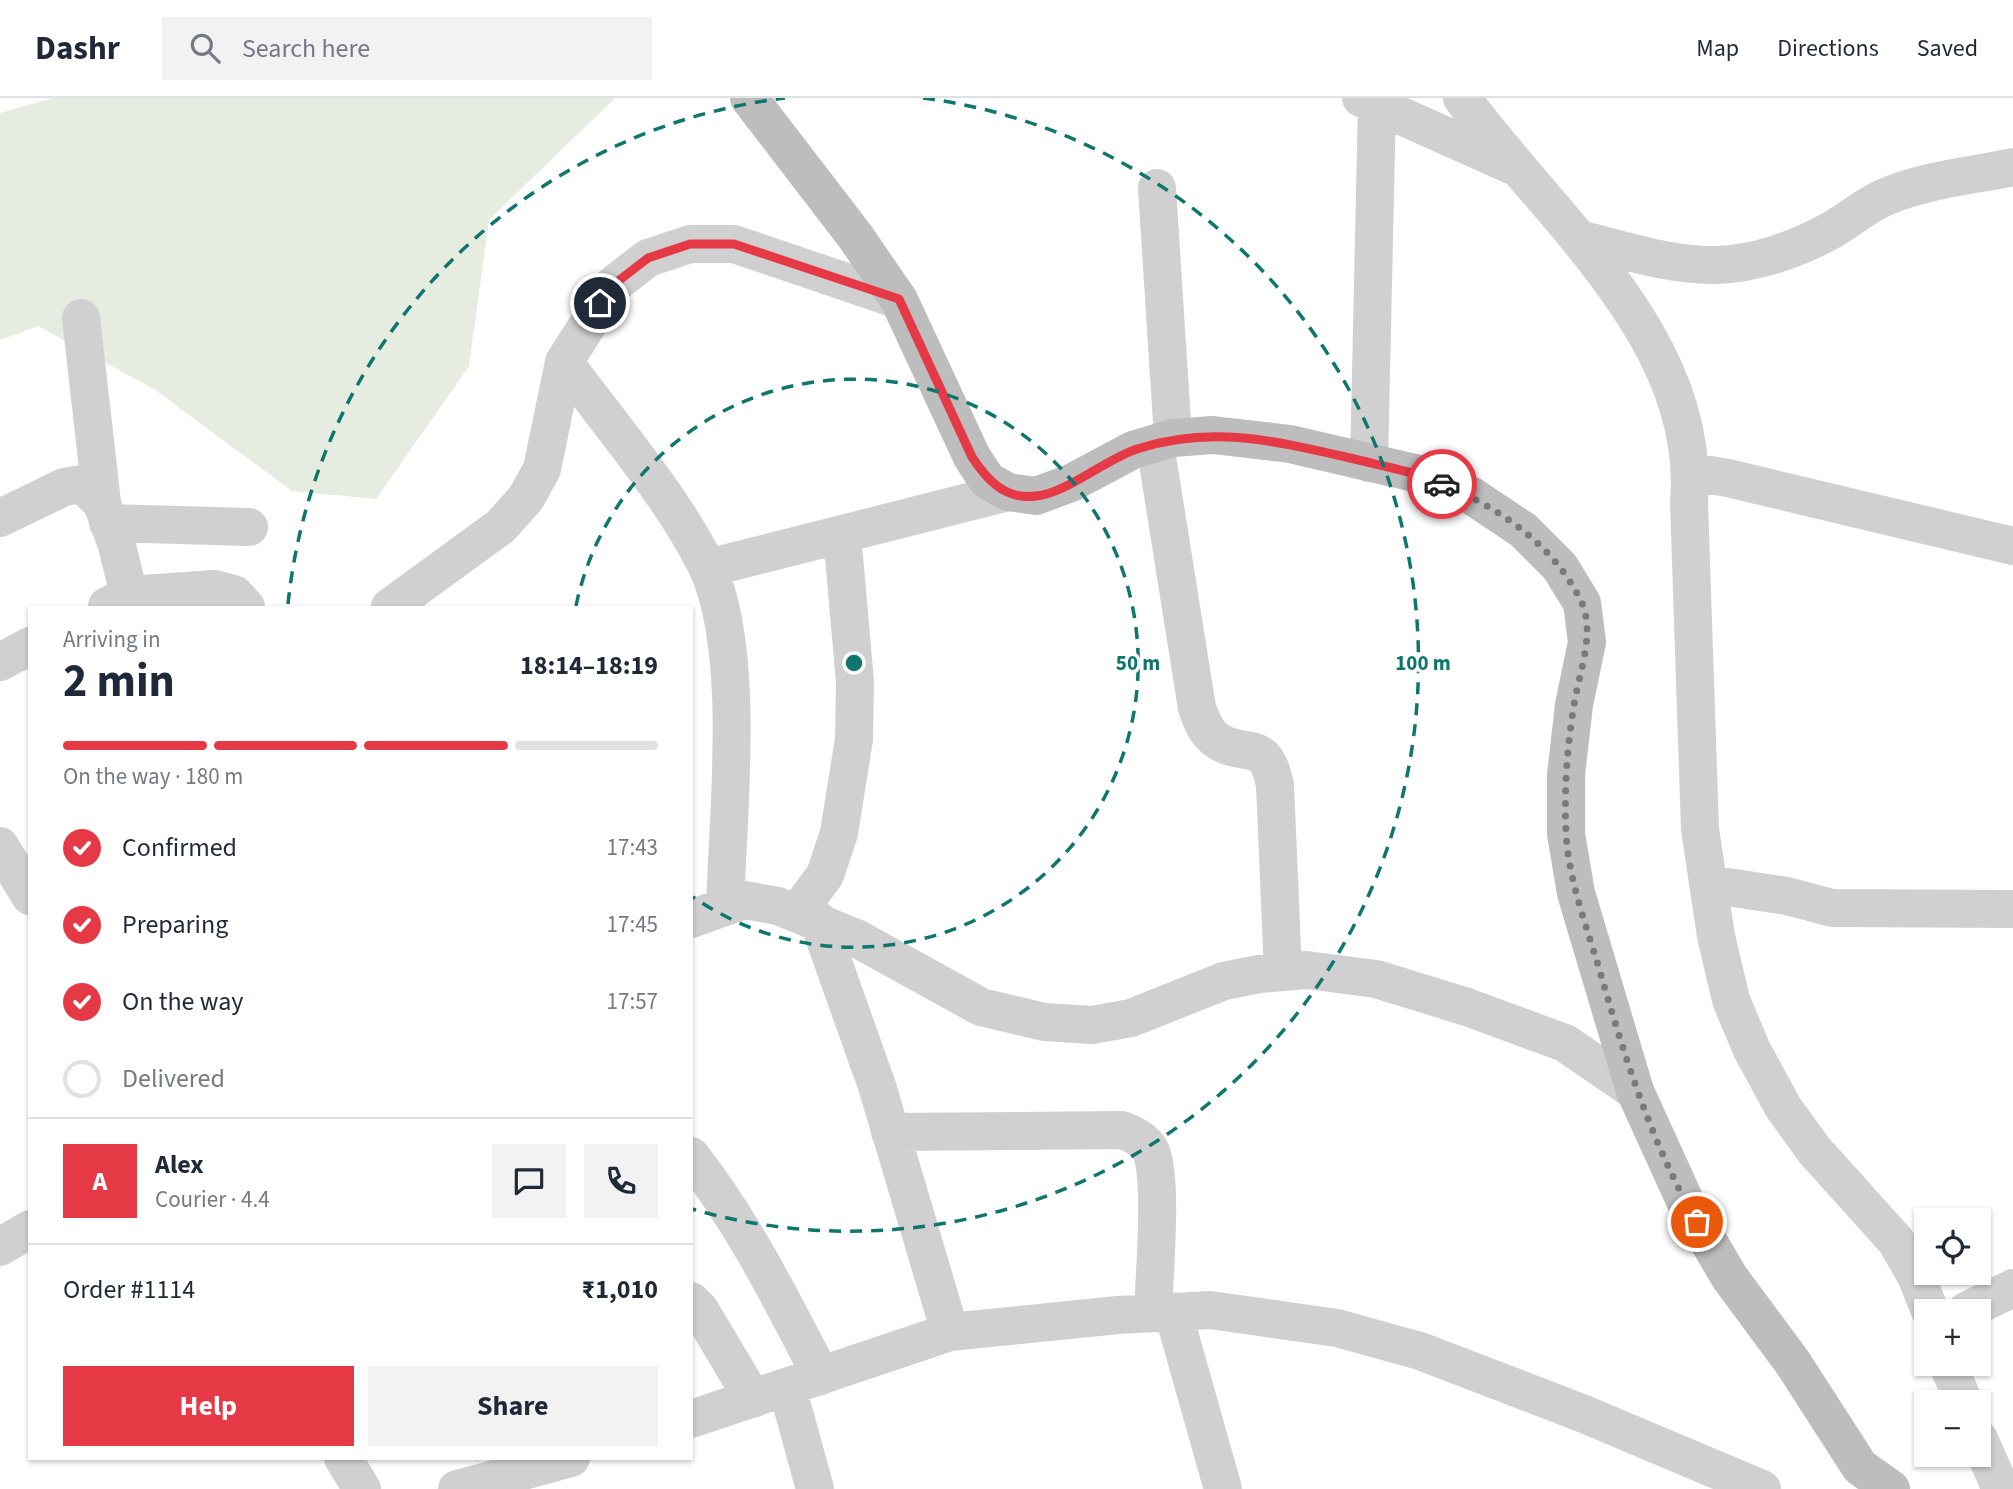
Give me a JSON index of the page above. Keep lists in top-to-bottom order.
{
  "page": {
    "header": "Dashr",
    "search": "Search here",
    "nav": ["Map", "Directions", "Saved"],
    "heading": ["2 min", "Arriving in", "18:14–18:19"],
    "panel": [
      "Alex",
      "Courier · 4.4",
      "Order #1114",
      "₹1,010"
    ],
    "bar": "On the way · 180 m",
    "list": [
      ["Confirmed", "17:43"],
      ["Preparing", "17:45"],
      ["On the way", "17:57"],
      "Delivered"
    ],
    "round": "A",
    "map_buttons": ["+", "−"],
    "buttons": ["Help", "Share"]
  },
  "rings": ["50 m", "100 m"]
}
